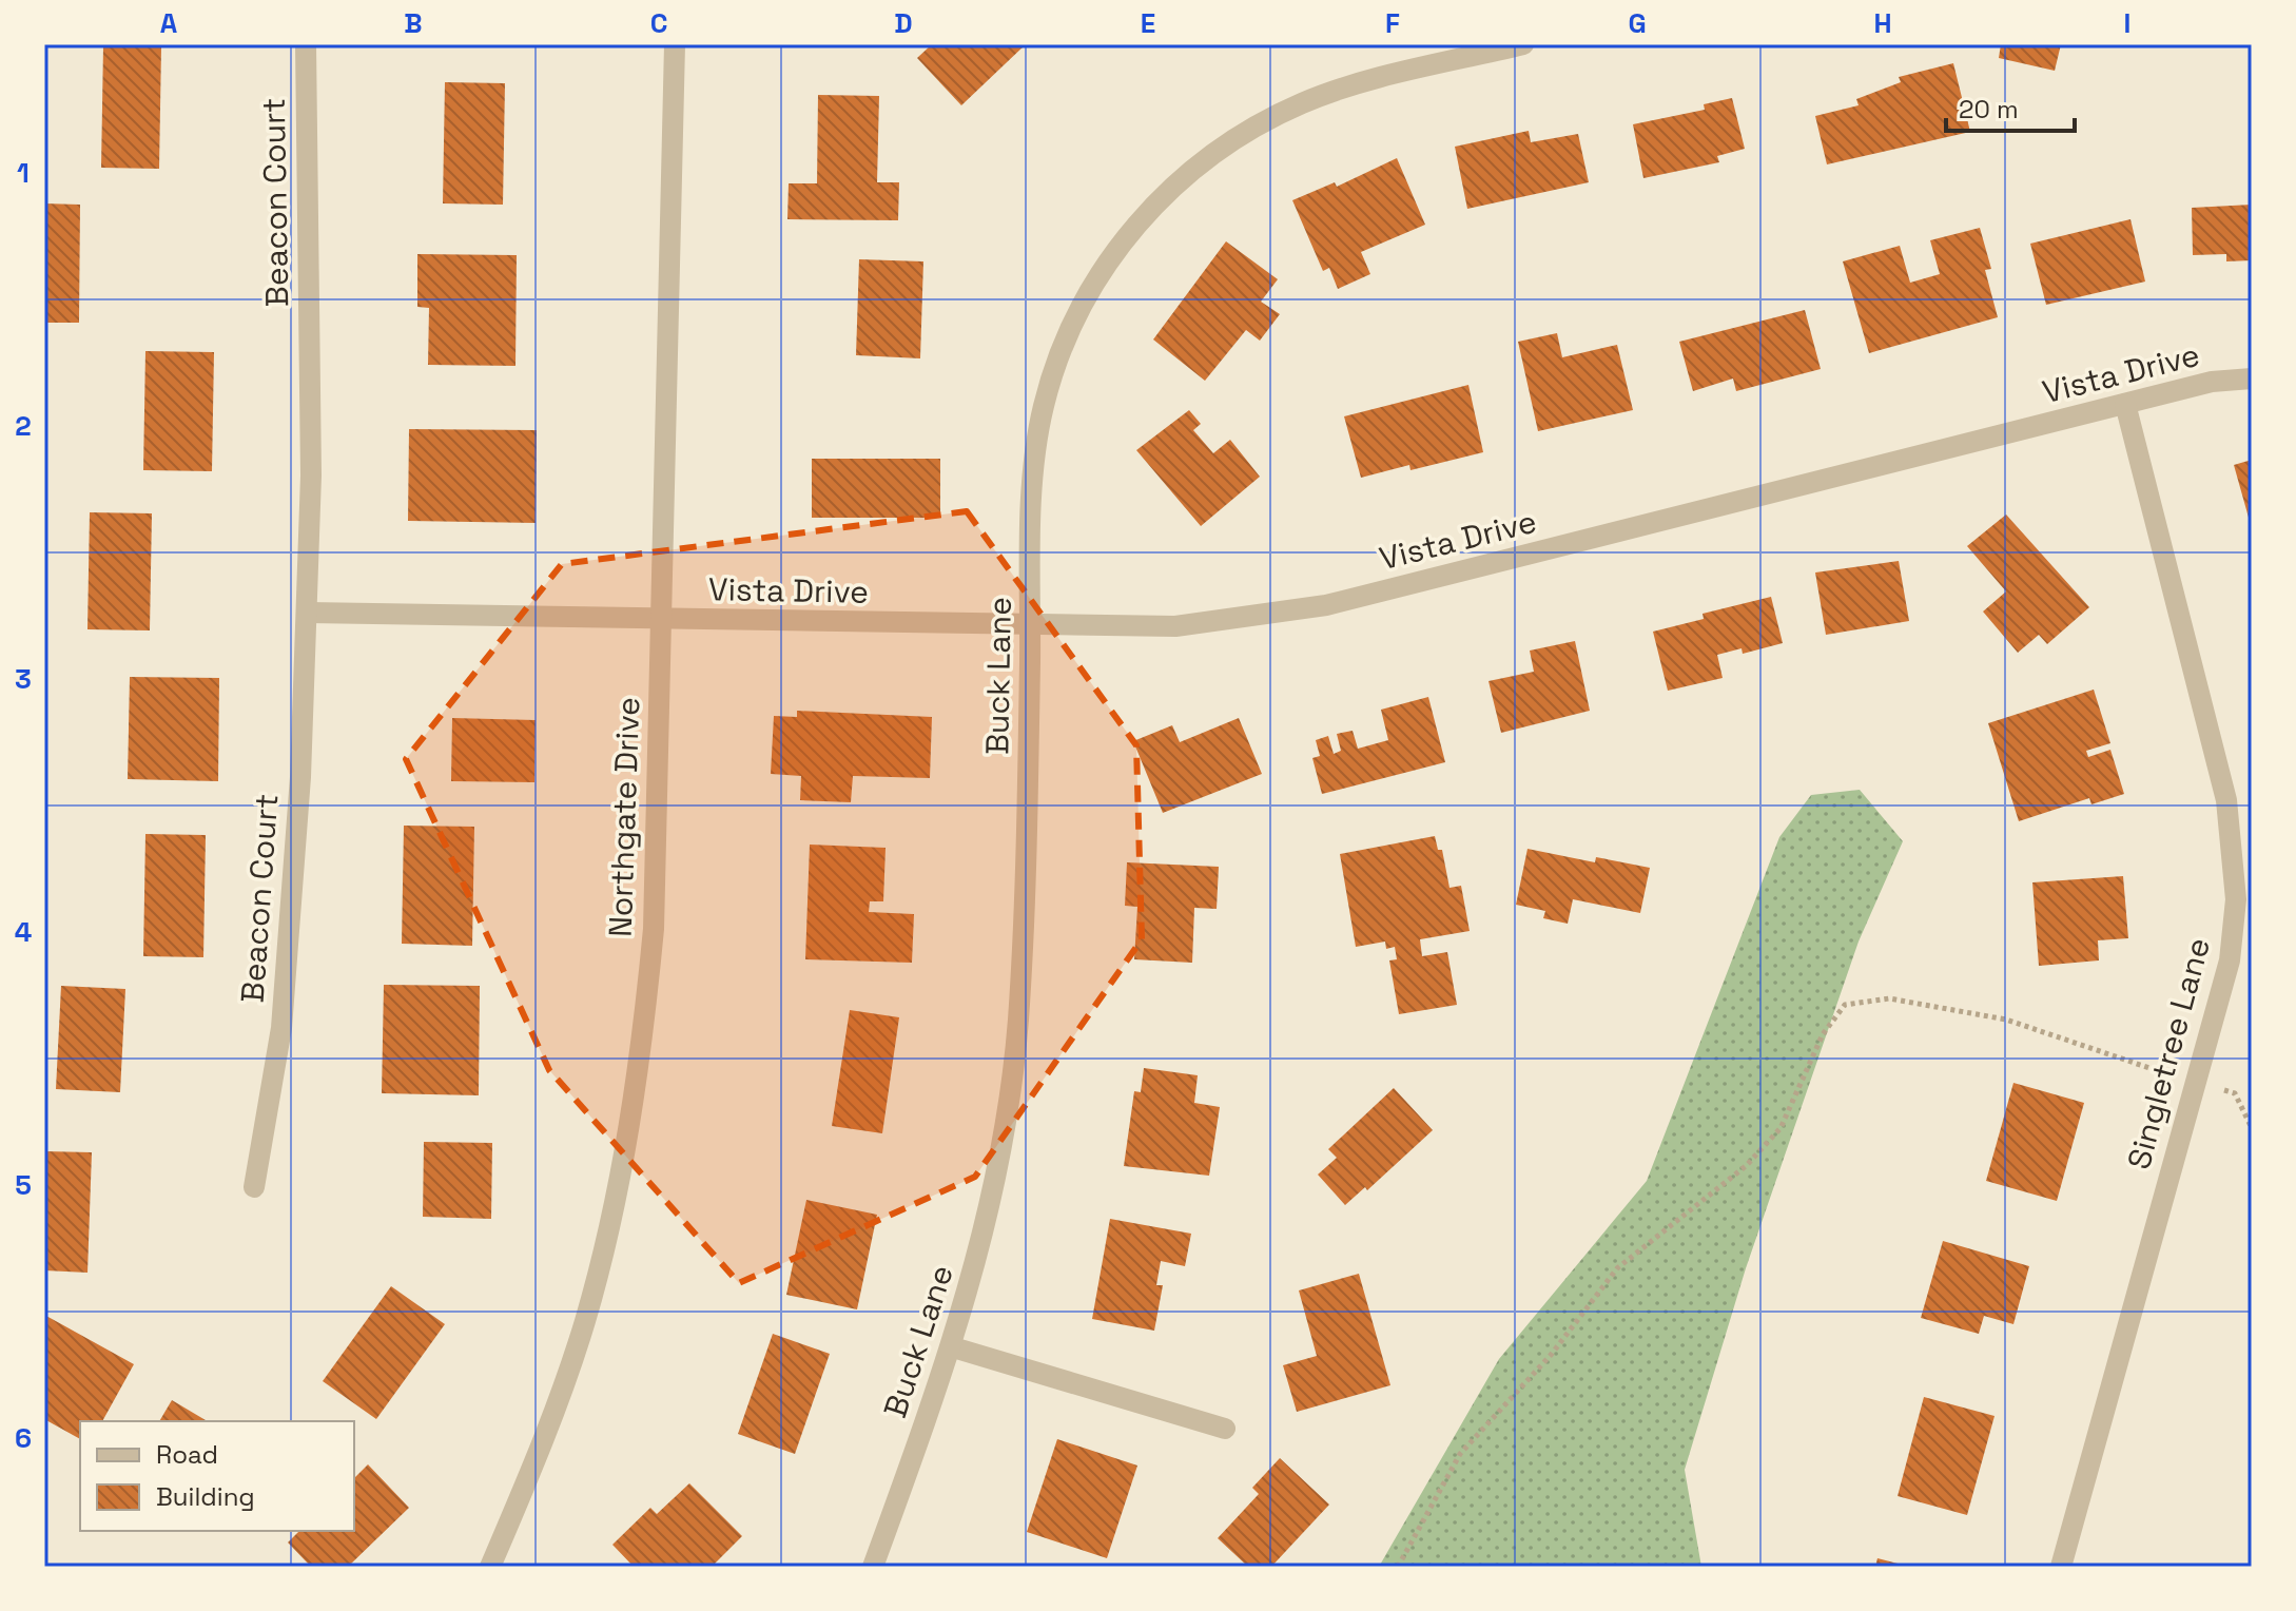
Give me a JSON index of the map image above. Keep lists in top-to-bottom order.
{
  "streets": {
    "street": [
      "Beacon Court",
      "Vista Drive",
      "Buck Lane",
      "Northgate Drive",
      "Singletree Lane"
    ]
  },
  "crossings": [
    ["Vista Drive", "Buck Lane"],
    ["Vista Drive", "Northgate Drive"],
    ["Vista Drive", "Singletree Lane"]
  ],
  "legend": ["Road", "Building"],
  "scale_bar": "20 m",
  "grid": {
    "columns": [
      "A",
      "B",
      "C",
      "D",
      "E",
      "F",
      "G",
      "H",
      "I"
    ],
    "rows": [
      "1",
      "2",
      "3",
      "4",
      "5",
      "6"
    ]
  }
}
